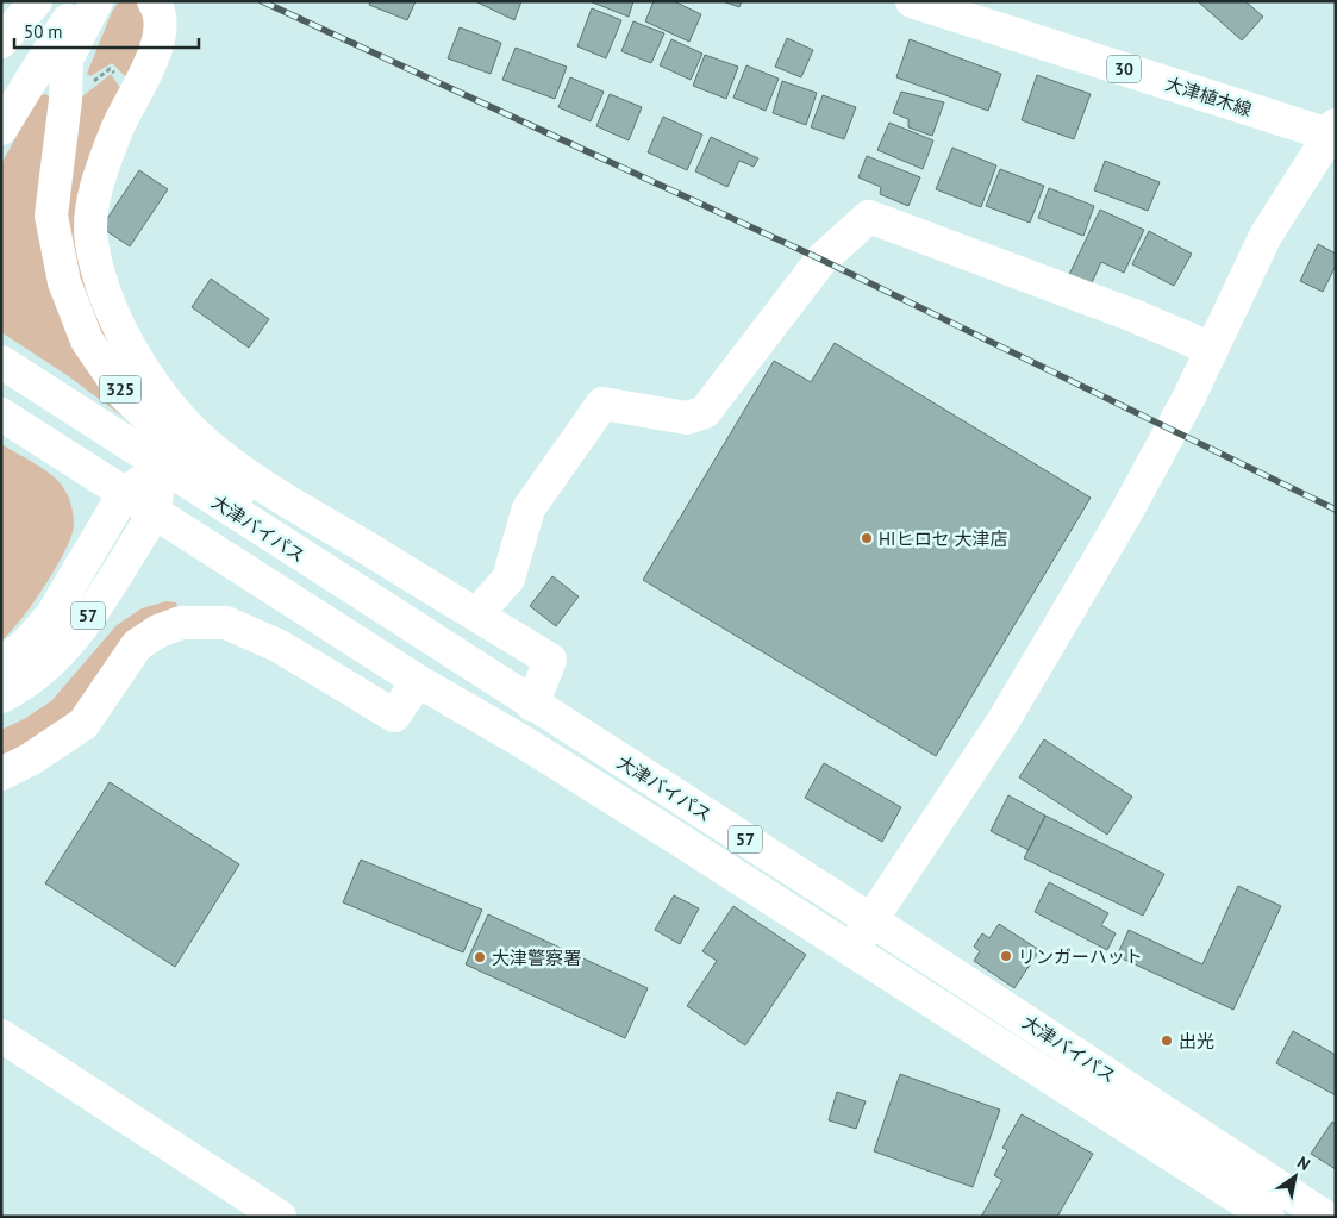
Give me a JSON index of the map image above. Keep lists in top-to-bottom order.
{
  "streets": {
    "main road": [
      "30",
      "大津植木線",
      "325",
      "大津バイパス",
      "57"
    ]
  },
  "crossings": [
    ["325", "大津バイパス"],
    ["大津バイパス", "57"]
  ],
  "places": [
    "HIヒロセ 大津店",
    "リンガーハット",
    "大津警察署",
    "出光"
  ],
  "scale_bar": "50 m",
  "north": "top right"
}
